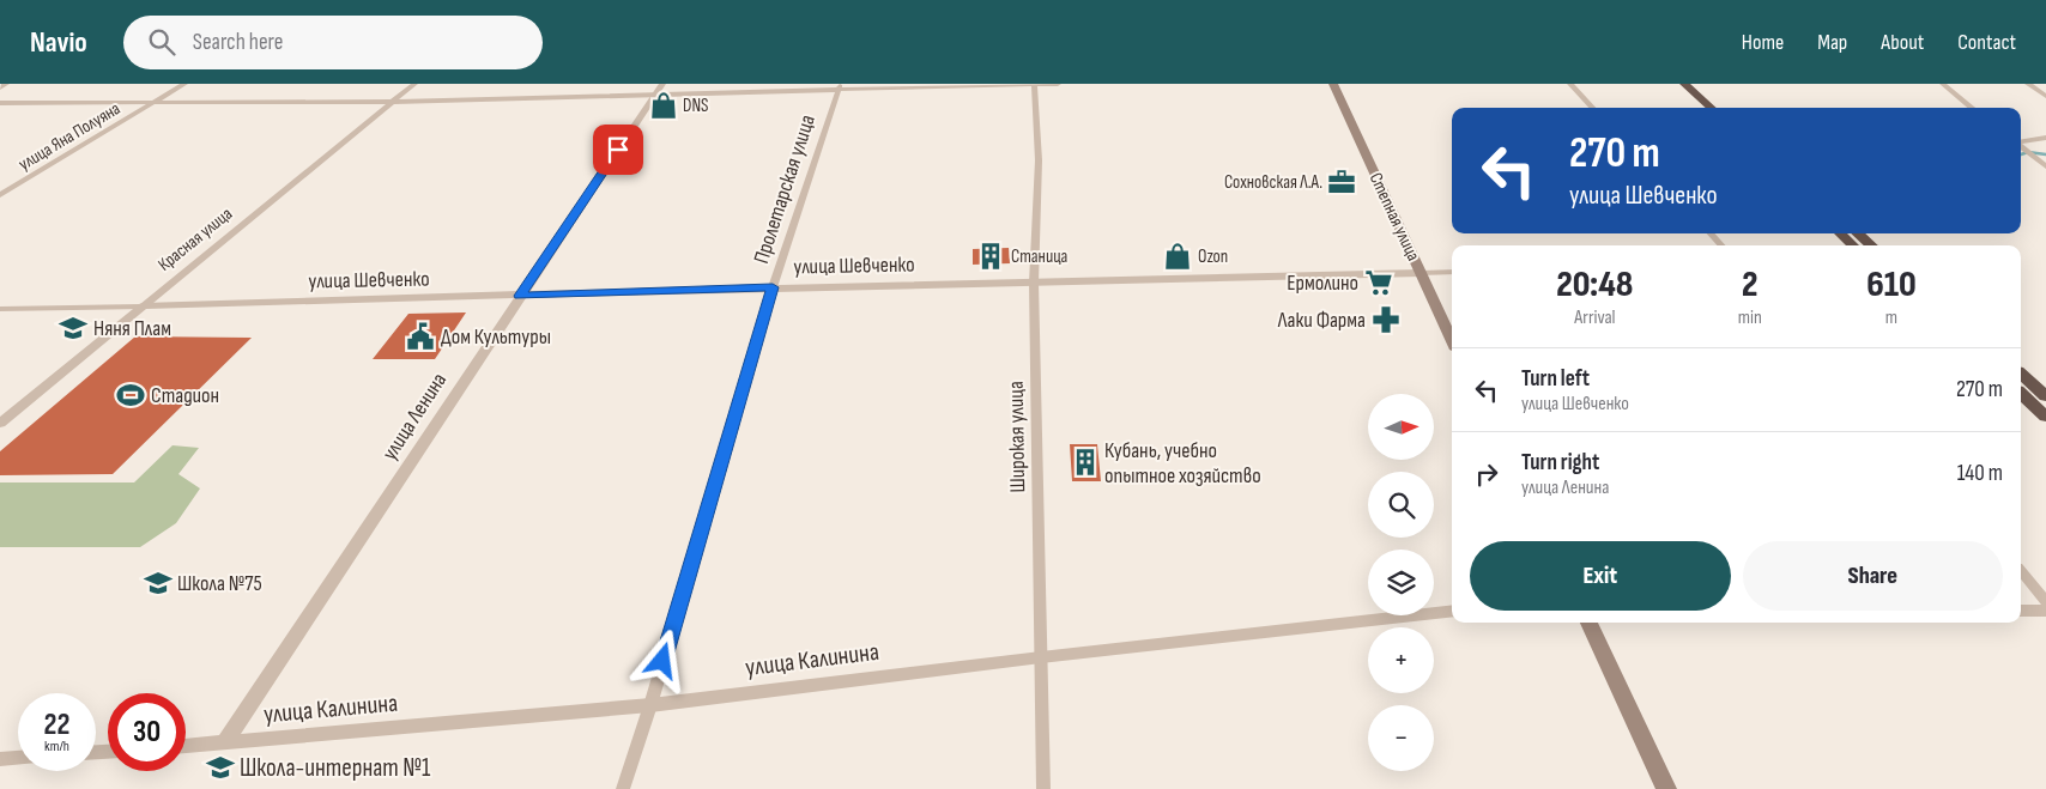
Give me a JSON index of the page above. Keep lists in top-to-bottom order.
{
  "streets": {
    "main road": ["Степная улица"],
    "street": [
      "улица Яна Полуяна",
      "Пролетарская улица",
      "Красная улица",
      "улица Шевченко",
      "улица Ленина",
      "Широкая улица",
      "улица Калинина"
    ]
  },
  "crossings": [
    ["Пролетарская улица", "улица Шевченко"],
    ["Пролетарская улица", "улица Калинина"],
    ["Степная улица", "улица Шевченко"],
    ["Красная улица", "улица Шевченко"],
    ["улица Шевченко", "улица Ленина"],
    ["улица Шевченко", "Широкая улица"],
    ["улица Ленина", "улица Калинина"],
    ["Широкая улица", "улица Калинина"]
  ],
  "places": {
    "shop": ["DNS", "Ozon"],
    "office": ["Сохновская Л.А."],
    "building": ["Станица", "Кубань, учебно опытное хозяйство"],
    "supermarket": ["Ермолино"],
    "pharmacy": ["Лаки Фарма"],
    "school or university": ["Няня Плам", "Школа №75", "Школа-интернат №1"],
    "public building": ["Дом Культуры"],
    "sports": ["Стадион"]
  },
  "north": "right",
  "page": {
    "header": "Navio",
    "search": "Search here",
    "nav": [
      "Home",
      "Map",
      "About",
      "Contact"
    ],
    "turn": ["270 m", "улица Шевченко"],
    "eta": [
      "20:48",
      "Arrival",
      "2",
      "min",
      "610",
      "m"
    ],
    "list": [
      {
        "name": "Turn left",
        "note": "улица Шевченко",
        "value": "270 m"
      },
      {
        "name": "Turn right",
        "note": "улица Ленина",
        "value": "140 m"
      }
    ],
    "map_buttons": ["+", "−"],
    "buttons": ["Exit", "Share"],
    "speed": "22 km/h",
    "limit": "30"
  }
}
